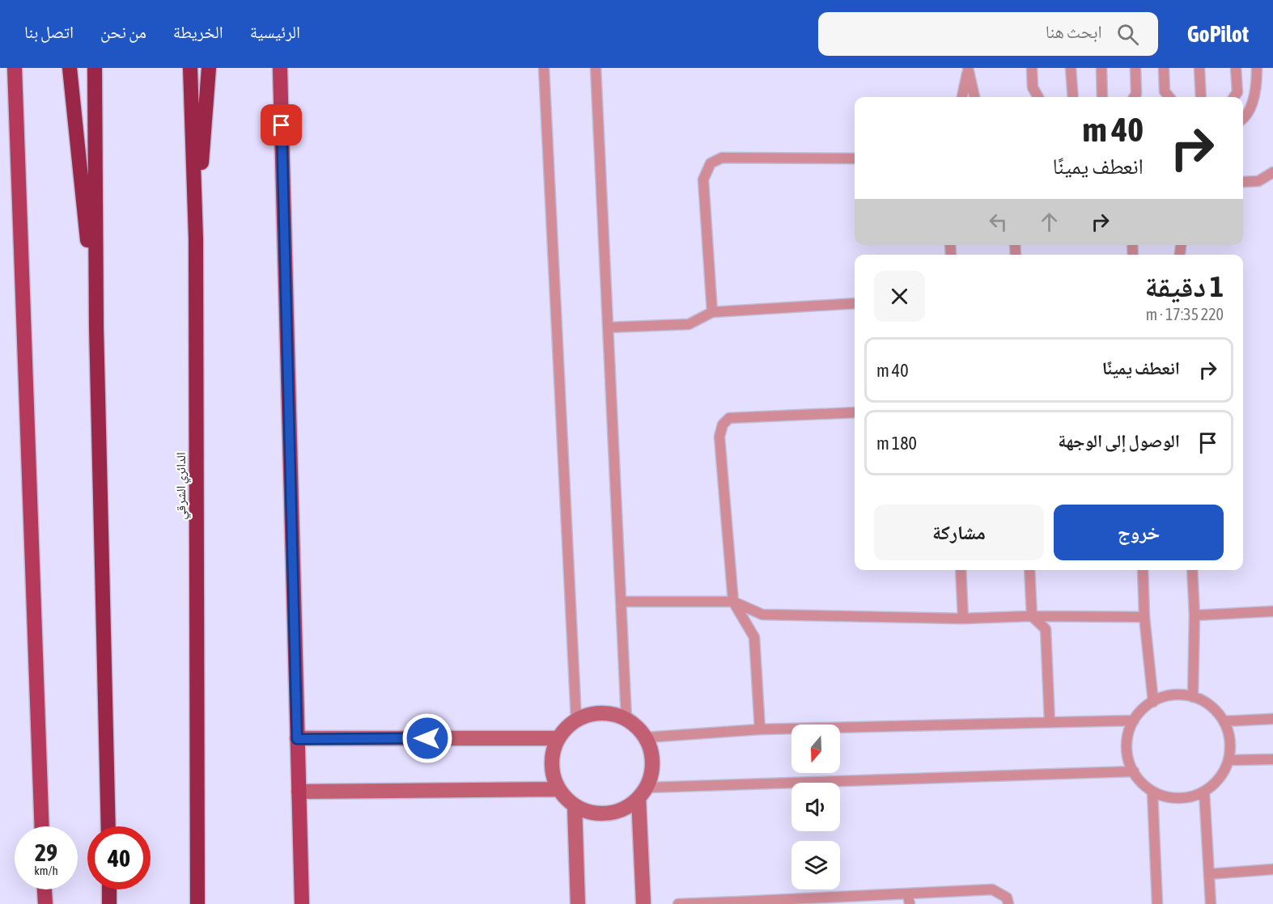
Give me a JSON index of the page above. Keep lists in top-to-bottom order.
{
  "streets": {
    "highway": ["الدائري الشرقي"]
  },
  "north": "bottom",
  "page": {
    "header": "GoPilot",
    "search": "ابحث هنا",
    "nav": [
      "الرئيسية",
      "الخريطة",
      "من نحن",
      "اتصل بنا"
    ],
    "turn": ["40 m", "انعطف يمينًا"],
    "heading": ["1 دقيقة", "220 m · 17:35"],
    "list": [
      {
        "name": "انعطف يمينًا",
        "value": "40 m"
      },
      {
        "name": "الوصول إلى الوجهة",
        "value": "180 m"
      }
    ],
    "buttons": ["خروج", "مشاركة"],
    "speed": "29 km/h",
    "limit": "40"
  }
}
